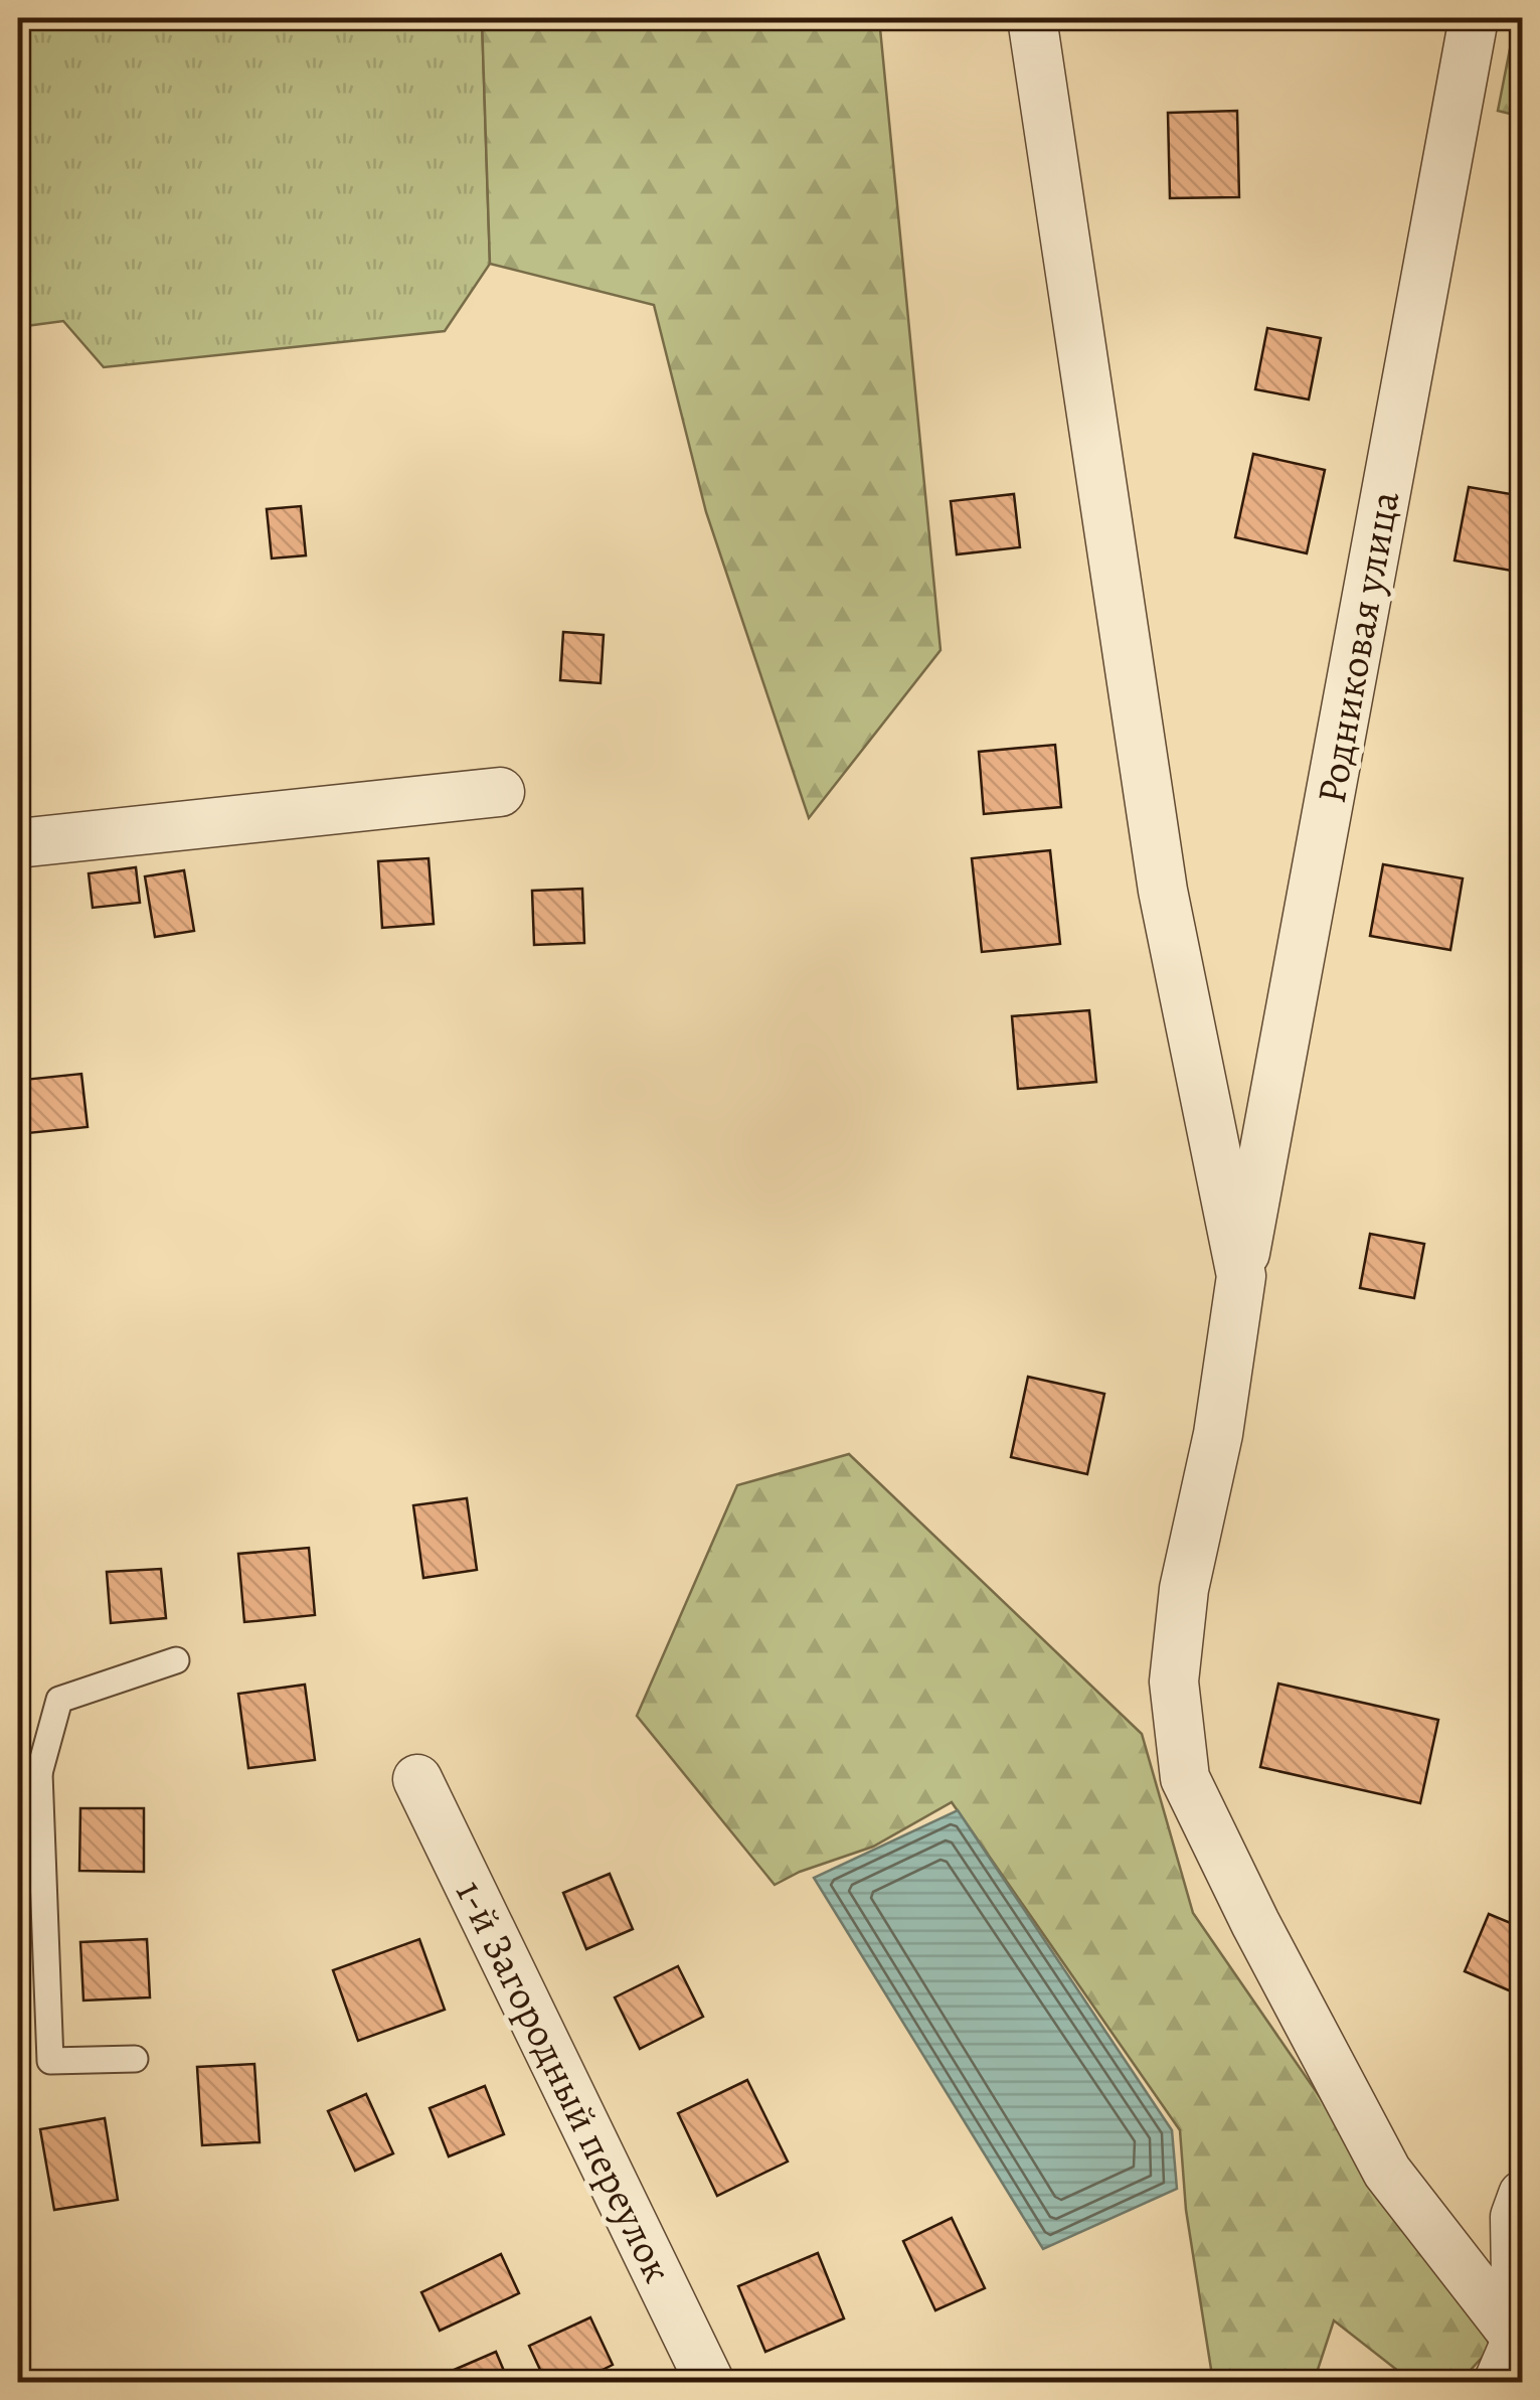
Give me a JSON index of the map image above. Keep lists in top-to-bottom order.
{
  "streets": {
    "street": ["Родниковая улица", "1-й Загородный переулок"]
  }
}
